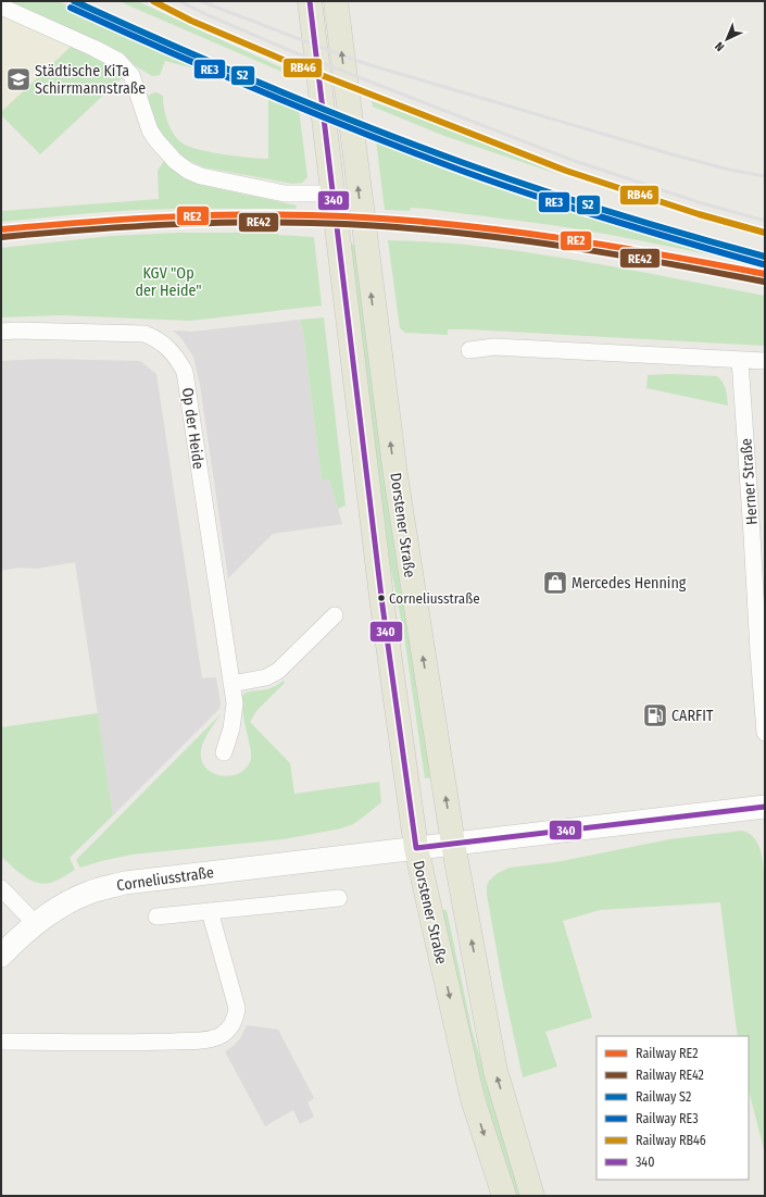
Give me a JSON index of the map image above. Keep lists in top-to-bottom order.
{
  "streets": {
    "main road": ["Dorstener Straße", "Corneliusstraße"],
    "street": ["Op der Heide", "Herner Straße"]
  },
  "crossings": [
    ["Dorstener Straße", "Corneliusstraße"]
  ],
  "parks": ["KGV \"Op der Heide\""],
  "places": {
    "school or university": ["Städtische KiTa Schirrmannstraße"],
    "shop": ["Mercedes Henning"],
    "other": ["Corneliusstraße"],
    "fuel station": ["CARFIT"]
  },
  "lines": [
    "rail line S2",
    "rail line RB46",
    "transit line 340",
    "rail line RE3",
    "rail line RE2",
    "rail line RE42"
  ],
  "legend": [
    "Railway RE2",
    "Railway RE42",
    "Railway S2",
    "Railway RE3",
    "Railway RB46",
    "340"
  ],
  "north": "bottom left"
}
